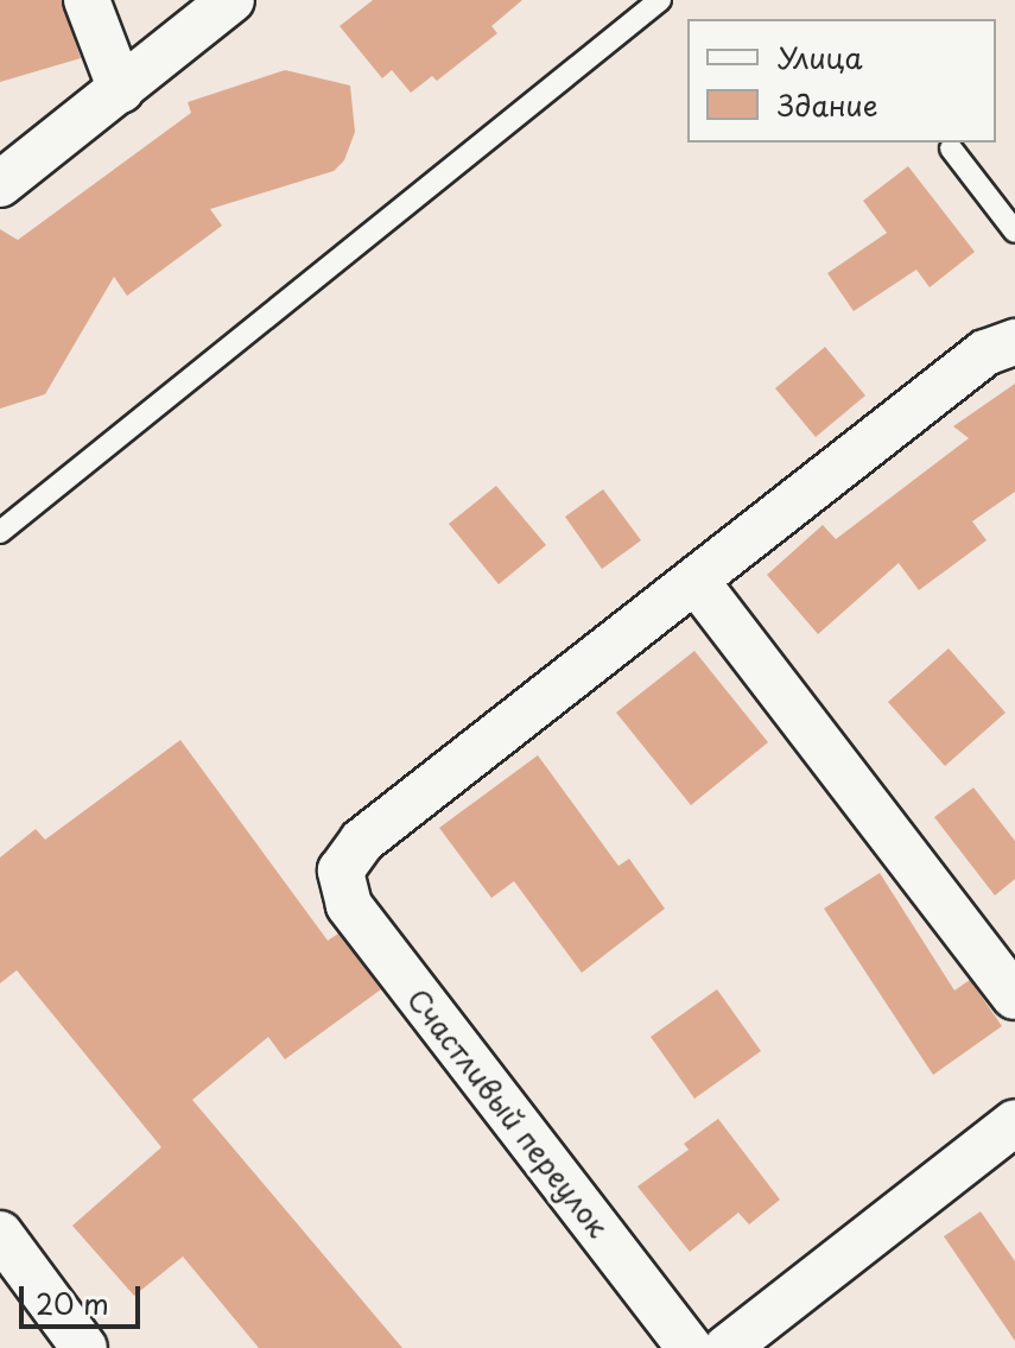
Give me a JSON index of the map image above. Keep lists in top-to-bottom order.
{
  "streets": {
    "street": ["Счастливый переулок"]
  },
  "legend": ["Улица", "Здание"],
  "scale_bar": "20 m"
}
